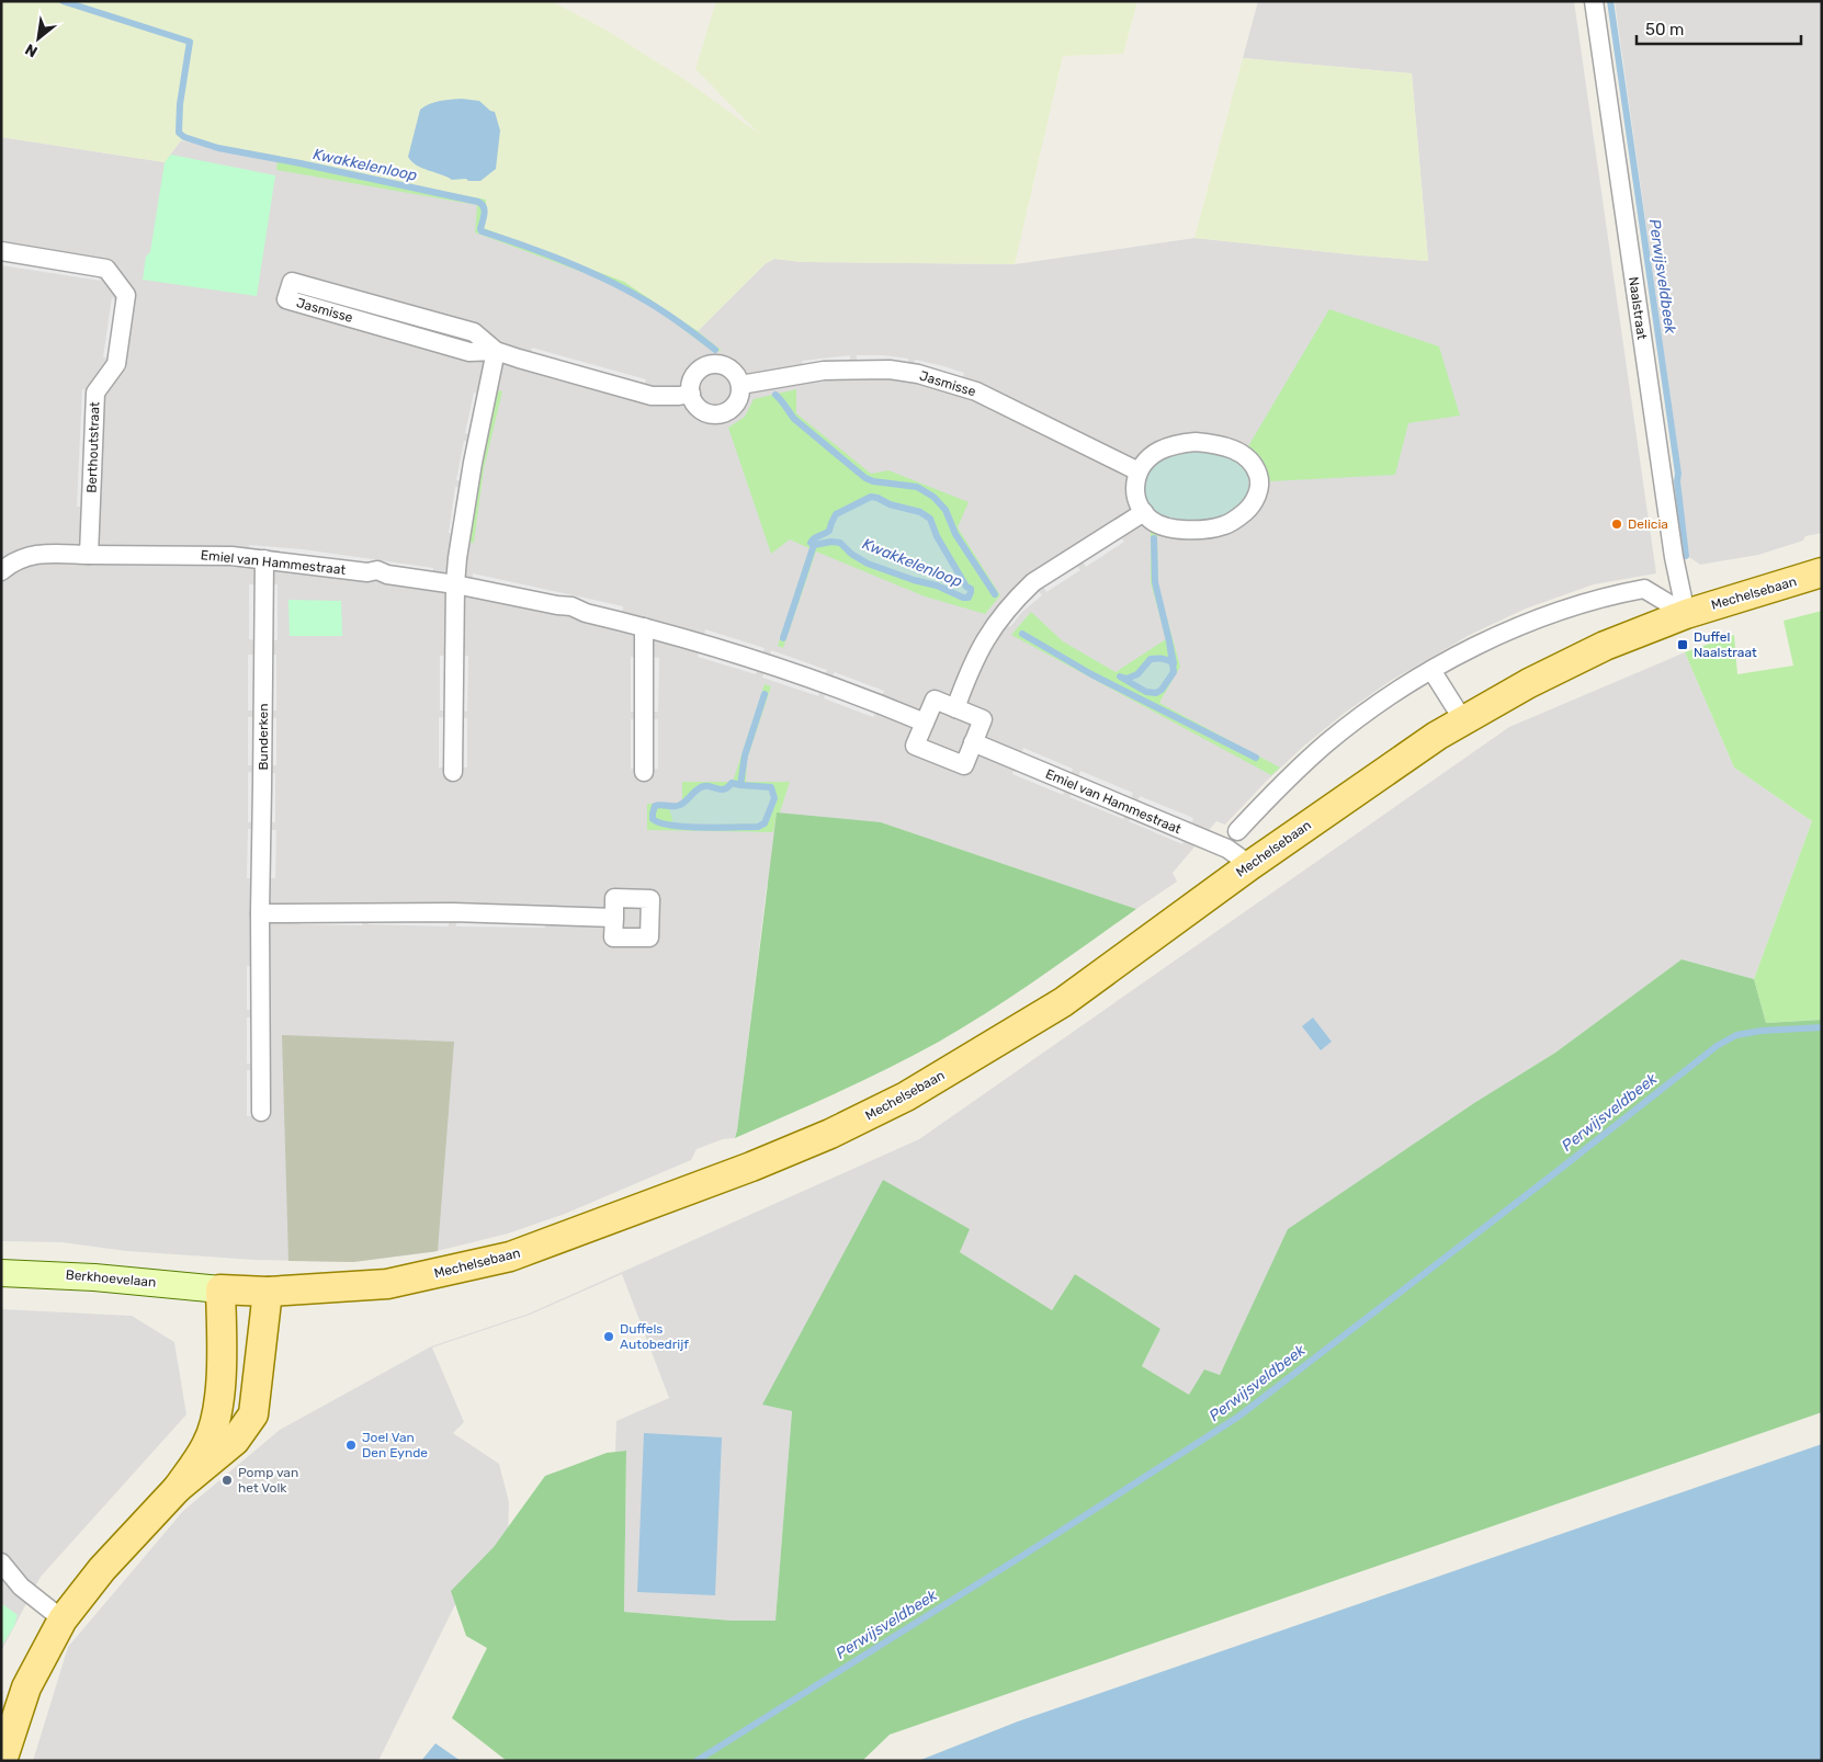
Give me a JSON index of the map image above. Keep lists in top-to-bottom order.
{
  "streets": {
    "main road": ["Mechelsebaan", "Berkhoevelaan"],
    "street": [
      "Naalstraat",
      "Jasmisse",
      "Berthoutstraat",
      "Emiel van Hammestraat",
      "Bunderken"
    ]
  },
  "crossings": [
    ["Naalstraat", "Mechelsebaan"],
    ["Berthoutstraat", "Emiel van Hammestraat"],
    ["Emiel van Hammestraat", "Mechelsebaan"],
    ["Emiel van Hammestraat", "Bunderken"],
    ["Mechelsebaan", "Berkhoevelaan"]
  ],
  "water": ["Kwakkelenloop", "Perwijsveldbeek"],
  "places": {
    "other": [
      "Delicia",
      "Duffels Autobedrijf",
      "Joel Van Den Eynde",
      "Pomp van het Volk"
    ],
    "transit": ["Duffel Naalstraat"]
  },
  "scale_bar": "50 m",
  "north": "bottom left"
}
